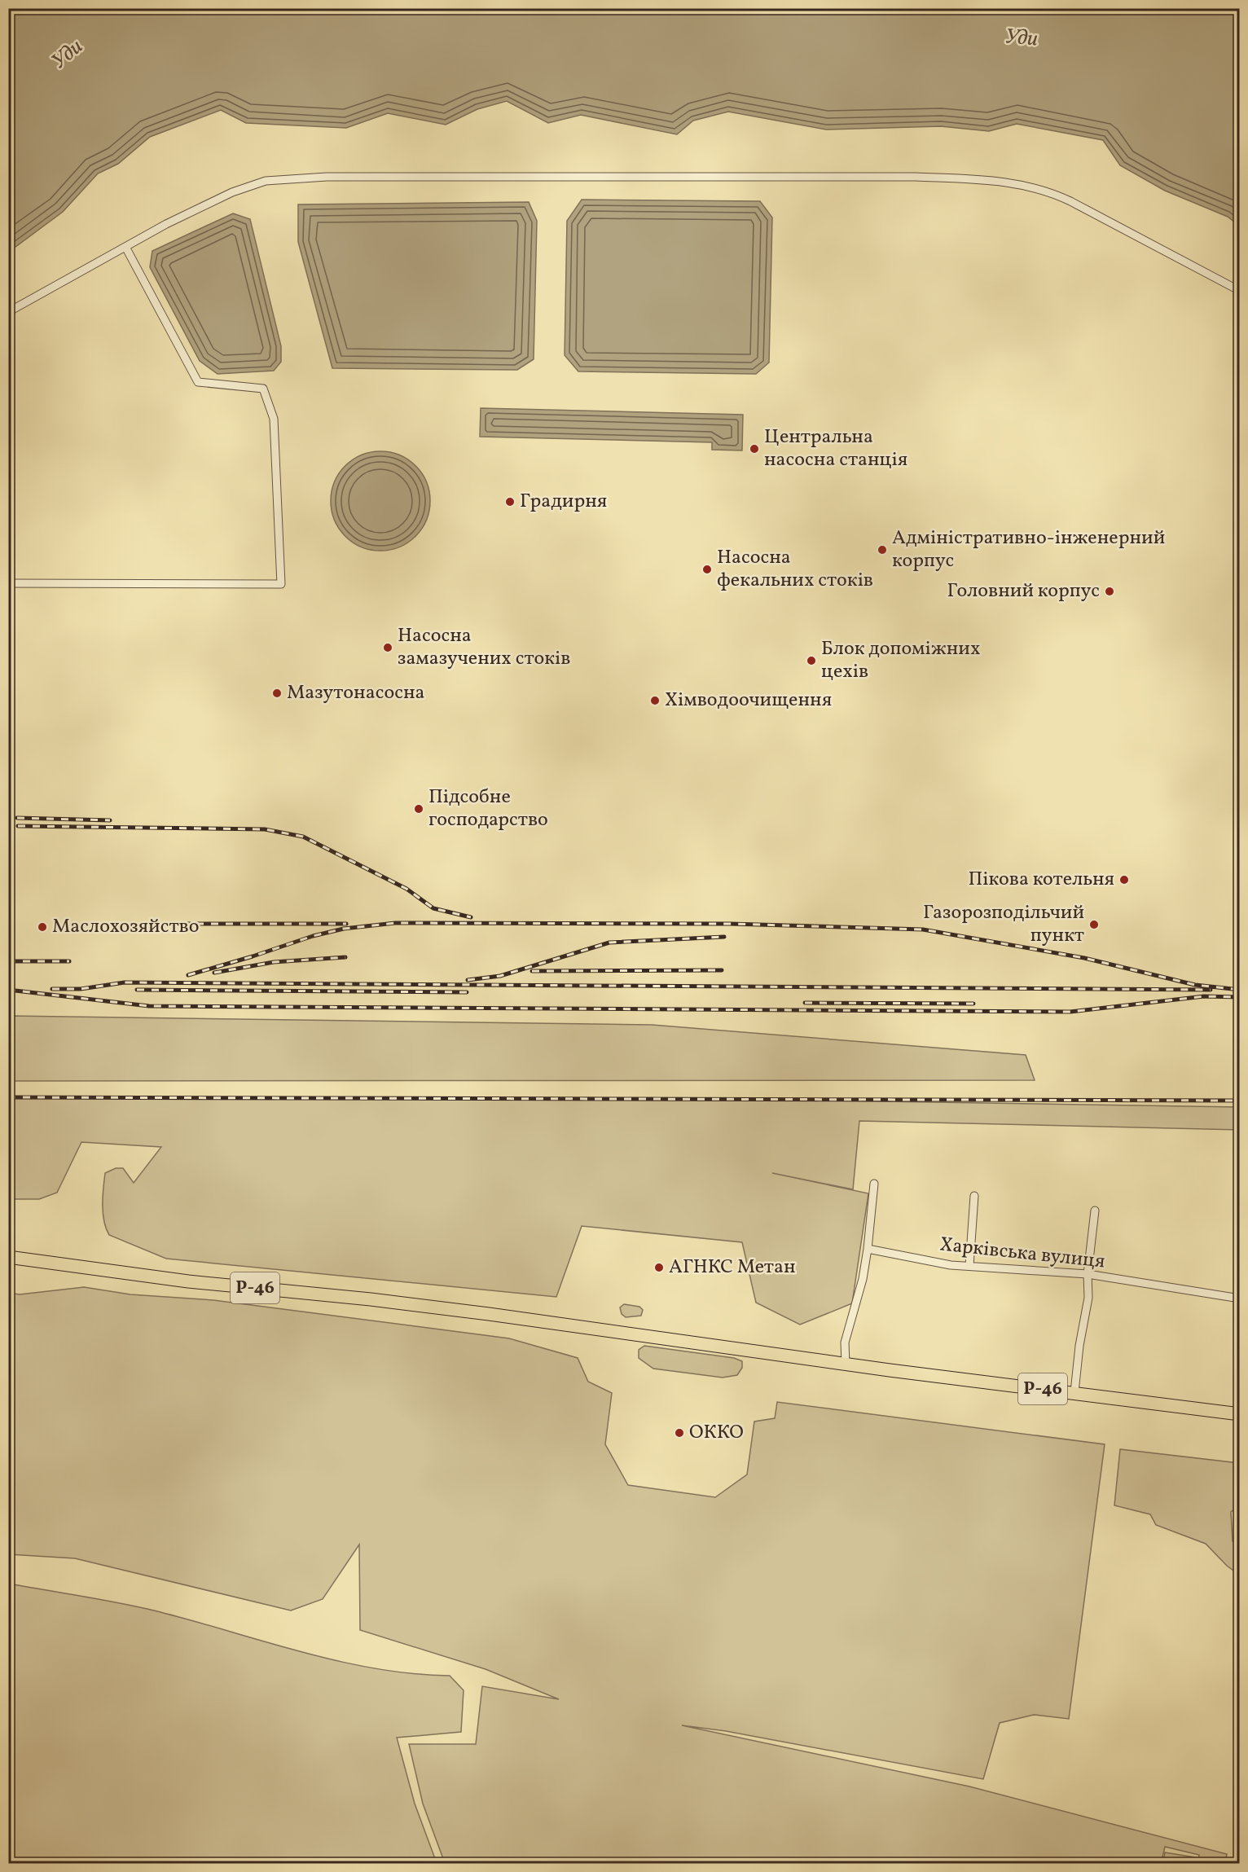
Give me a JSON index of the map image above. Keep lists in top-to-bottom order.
{
  "streets": {
    "main road": ["Р-46"],
    "street": ["Харківська вулиця"]
  },
  "water": ["Уди"],
  "places": [
    "Центральна насосна станція",
    "Градирня",
    "Адміністративно-інженерний корпус",
    "Насосна фекальних стоків",
    "Головний корпус",
    "Насосна замазучених стоків",
    "Блок допоміжних цехів",
    "Мазутонасосна",
    "Хімводоочищення",
    "Підсобне господарство",
    "Пікова котельня",
    "Газорозподільчий пункт",
    "Маслохозяйство",
    "АГНКС Метан",
    "ОККО"
  ]
}
